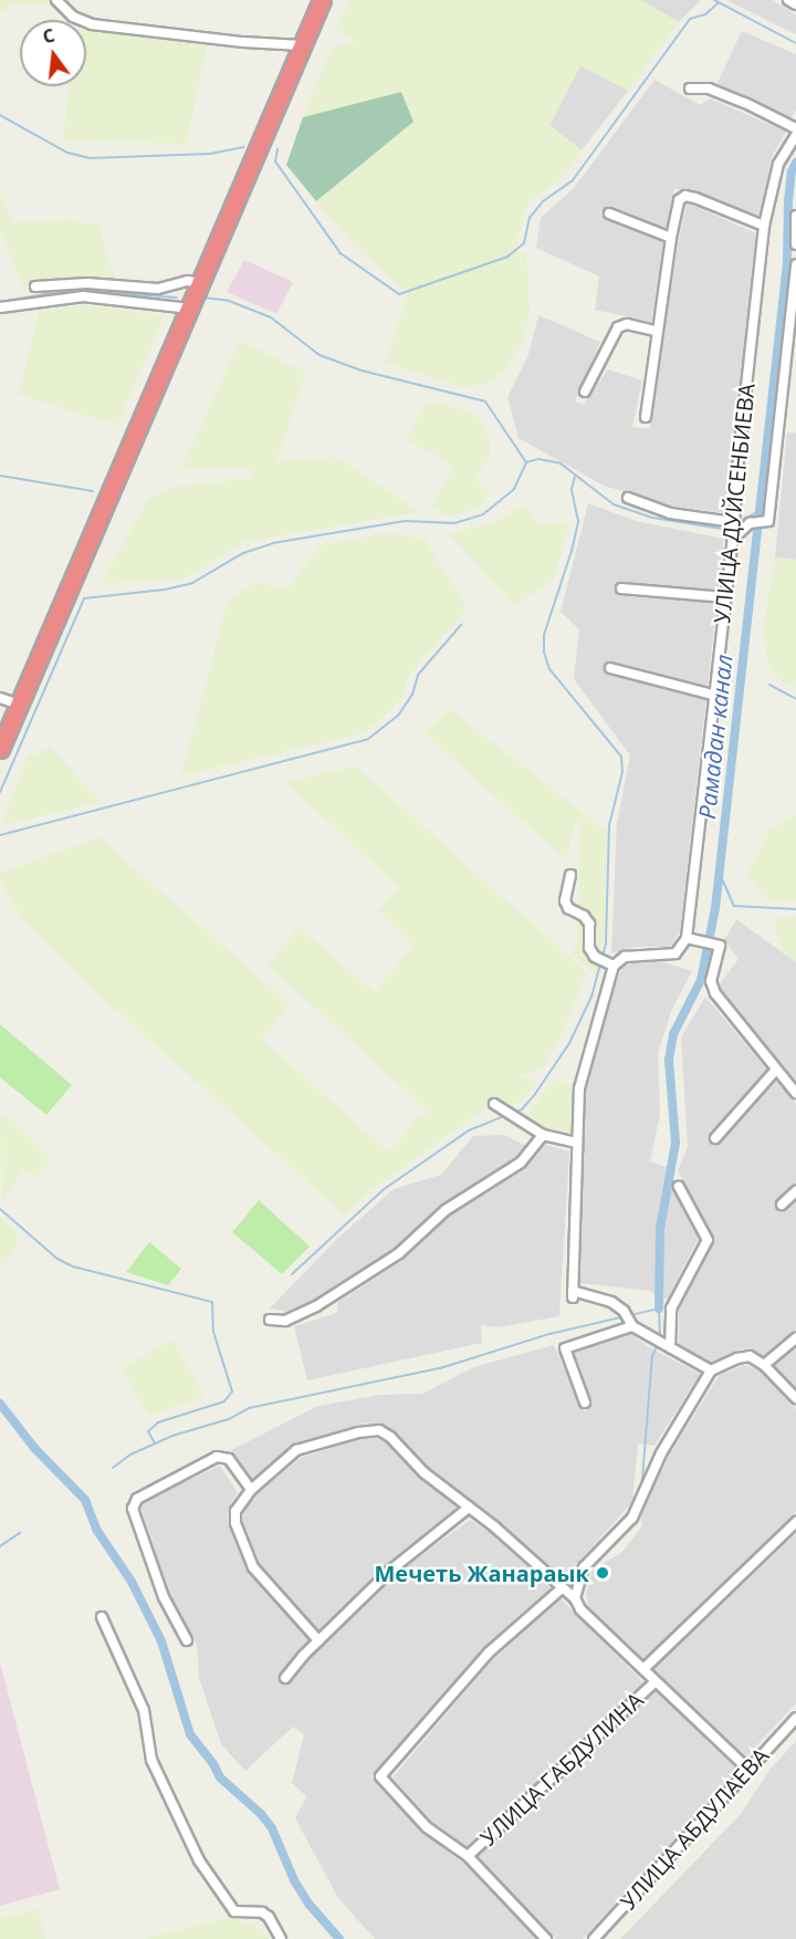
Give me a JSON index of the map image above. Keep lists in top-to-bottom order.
{
  "streets": {
    "street": ["УЛИЦА ДУЙСЕНБИЕВА", "УЛИЦА ГАБДУЛИНА", "УЛИЦА АБДУЛАЕВА"]
  },
  "water": ["Рамадан канал"],
  "places": ["Мечеть Жанараык"],
  "north": "top"
}
